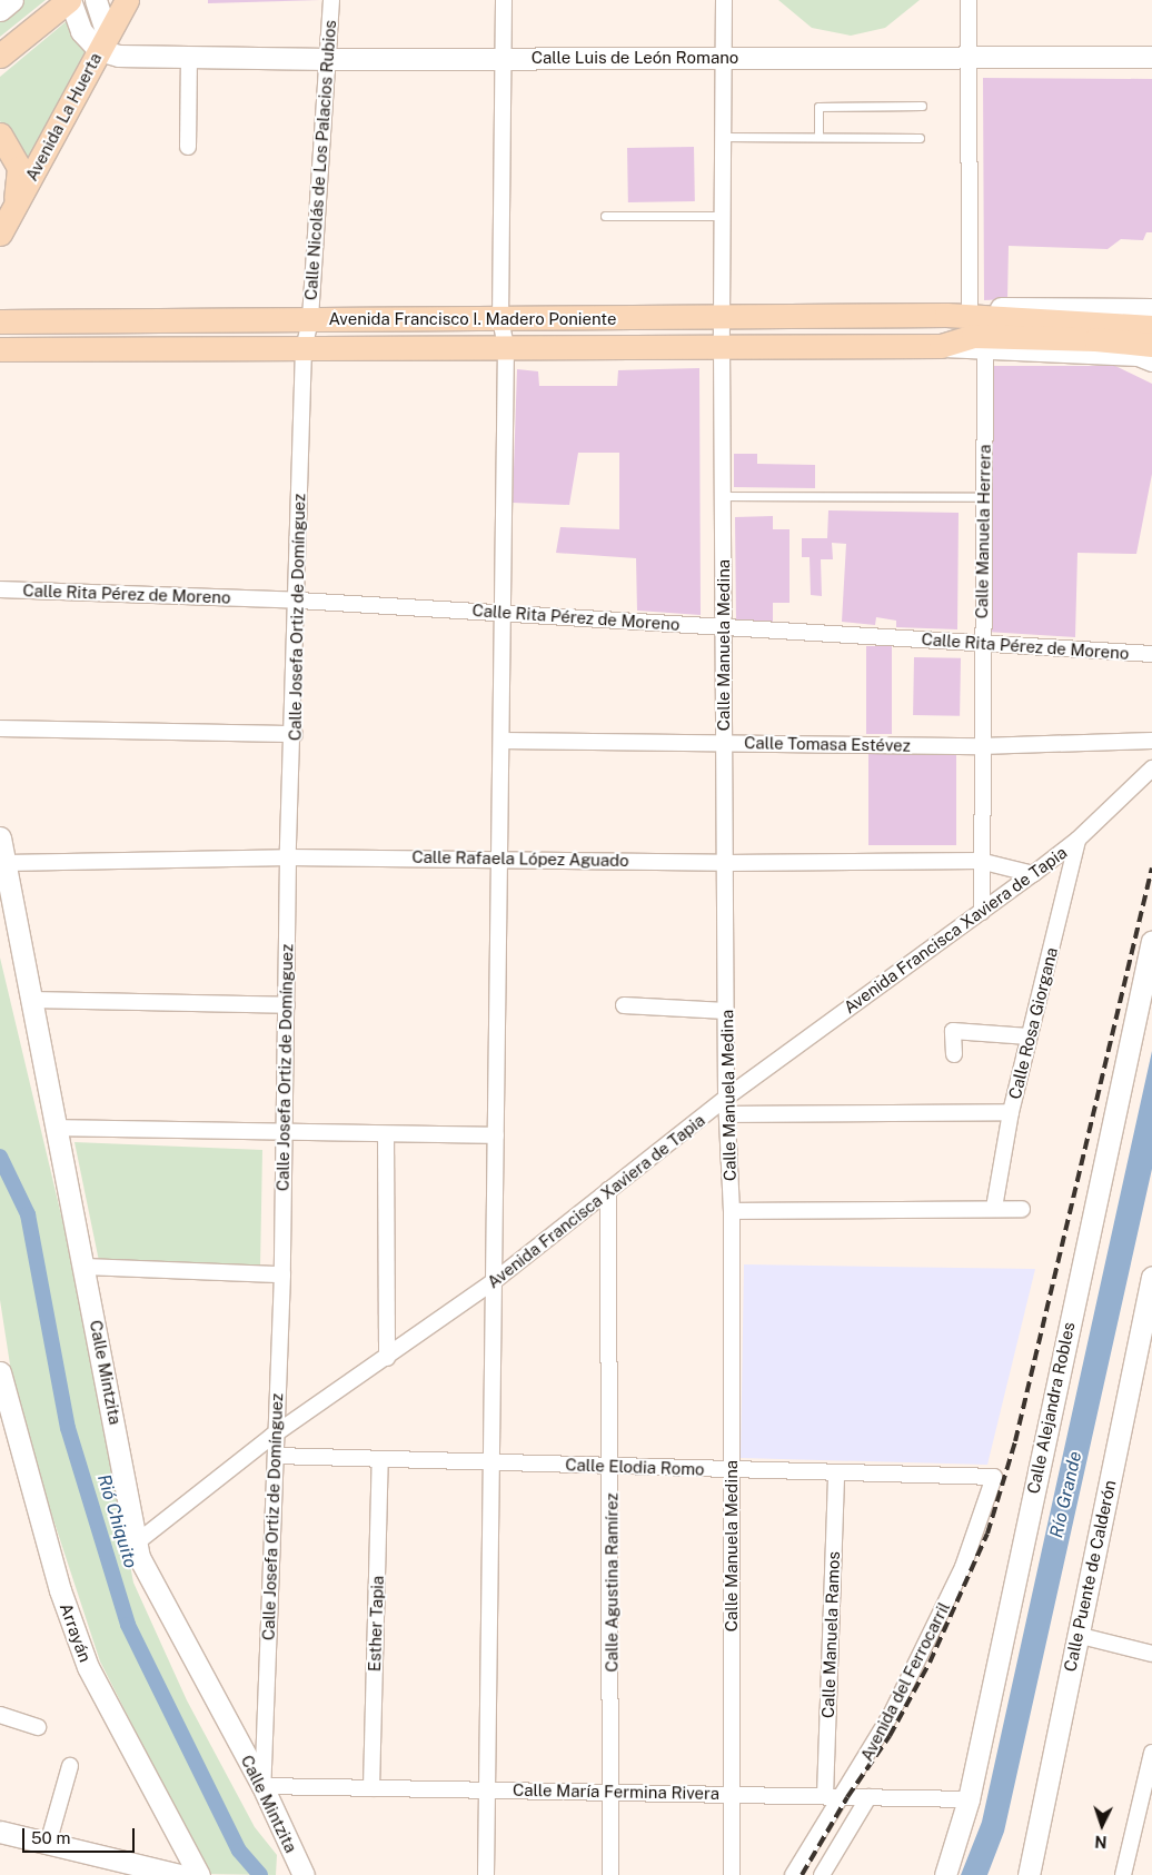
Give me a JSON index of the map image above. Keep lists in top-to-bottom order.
{
  "streets": {
    "main road": ["Avenida La Huerta", "Avenida Francisco I. Madero Poniente"],
    "street": [
      "Calle Luis de León Romano",
      "Calle Nicolás de Los Palacios Rubios",
      "Calle Manuela Herrera",
      "Calle Rita Pérez de Moreno",
      "Calle Josefa Ortiz de Domínguez",
      "Calle Manuela Medina",
      "Calle Tomasa Estévez",
      "Calle Rafaela López Aguado",
      "Avenida Francisca Xaviera de Tapia",
      "Calle Rosa Giorgana",
      "Calle Mintzita",
      "Calle Alejandra Robles",
      "Calle Elodia Romo",
      "Calle Puente de Calderón",
      "Calle Agustina Ramírez",
      "Esther Tapia",
      "Arrayán",
      "Calle Manuela Ramos",
      "Avenida del Ferrocarril",
      "Calle María Fermina Rivera"
    ]
  },
  "crossings": [
    ["Calle Luis de León Romano", "Avenida La Huerta"],
    ["Calle Luis de León Romano", "Calle Nicolás de Los Palacios Rubios"],
    ["Calle Luis de León Romano", "Calle Manuela Medina"],
    ["Calle Nicolás de Los Palacios Rubios", "Avenida Francisco I. Madero Poniente"],
    ["Calle Nicolás de Los Palacios Rubios", "Calle Josefa Ortiz de Domínguez"],
    ["Avenida Francisco I. Madero Poniente", "Calle Manuela Herrera"],
    ["Avenida Francisco I. Madero Poniente", "Calle Josefa Ortiz de Domínguez"],
    ["Avenida Francisco I. Madero Poniente", "Calle Manuela Medina"],
    ["Calle Manuela Herrera", "Calle Rita Pérez de Moreno"],
    ["Calle Manuela Herrera", "Calle Tomasa Estévez"],
    ["Calle Manuela Herrera", "Calle Rafaela López Aguado"],
    ["Calle Manuela Herrera", "Avenida Francisca Xaviera de Tapia"],
    ["Calle Rita Pérez de Moreno", "Calle Josefa Ortiz de Domínguez"],
    ["Calle Rita Pérez de Moreno", "Calle Manuela Medina"],
    ["Calle Josefa Ortiz de Domínguez", "Calle Rafaela López Aguado"],
    ["Calle Josefa Ortiz de Domínguez", "Avenida Francisca Xaviera de Tapia"],
    ["Calle Josefa Ortiz de Domínguez", "Calle Mintzita"],
    ["Calle Josefa Ortiz de Domínguez", "Calle Elodia Romo"],
    ["Calle Josefa Ortiz de Domínguez", "Calle María Fermina Rivera"],
    ["Calle Manuela Medina", "Calle Tomasa Estévez"],
    ["Calle Manuela Medina", "Calle Rafaela López Aguado"],
    ["Calle Manuela Medina", "Avenida Francisca Xaviera de Tapia"],
    ["Calle Manuela Medina", "Calle Elodia Romo"],
    ["Calle Manuela Medina", "Calle María Fermina Rivera"],
    ["Calle Rafaela López Aguado", "Avenida Francisca Xaviera de Tapia"],
    ["Calle Rafaela López Aguado", "Calle Mintzita"],
    ["Avenida Francisca Xaviera de Tapia", "Calle Rosa Giorgana"],
    ["Avenida Francisca Xaviera de Tapia", "Calle Mintzita"],
    ["Avenida Francisca Xaviera de Tapia", "Calle Agustina Ramírez"],
    ["Calle Mintzita", "Calle María Fermina Rivera"],
    ["Calle Alejandra Robles", "Calle María Fermina Rivera"],
    ["Calle Elodia Romo", "Calle Agustina Ramírez"],
    ["Calle Elodia Romo", "Esther Tapia"],
    ["Calle Elodia Romo", "Calle Manuela Ramos"],
    ["Calle Elodia Romo", "Avenida del Ferrocarril"],
    ["Calle Agustina Ramírez", "Calle María Fermina Rivera"],
    ["Esther Tapia", "Calle María Fermina Rivera"],
    ["Calle Manuela Ramos", "Calle María Fermina Rivera"],
    ["Avenida del Ferrocarril", "Calle María Fermina Rivera"]
  ],
  "water": ["Río Grande", "Rió Chiquito"],
  "scale_bar": "50 m",
  "north": "bottom"
}
